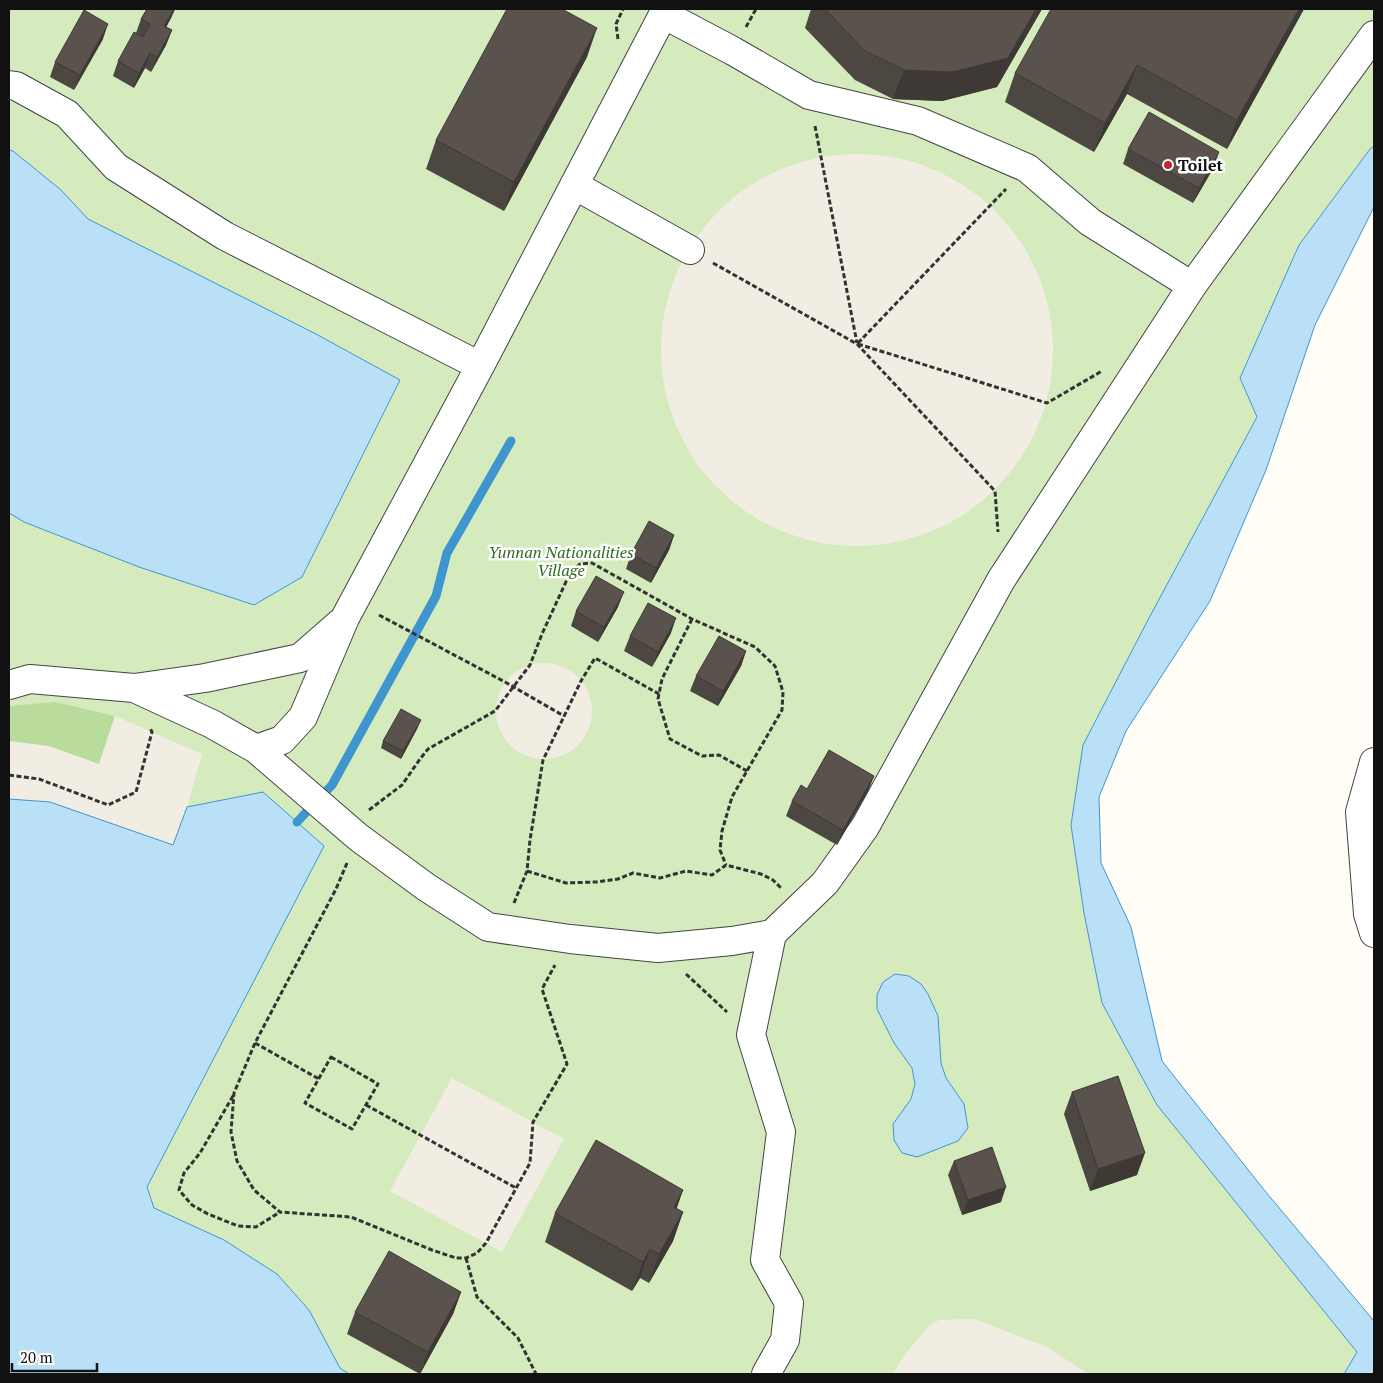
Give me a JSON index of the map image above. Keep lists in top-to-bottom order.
{
  "parks": ["Yunnan Nationalities Village"],
  "places": ["Toilet"],
  "scale_bar": "20 m"
}
